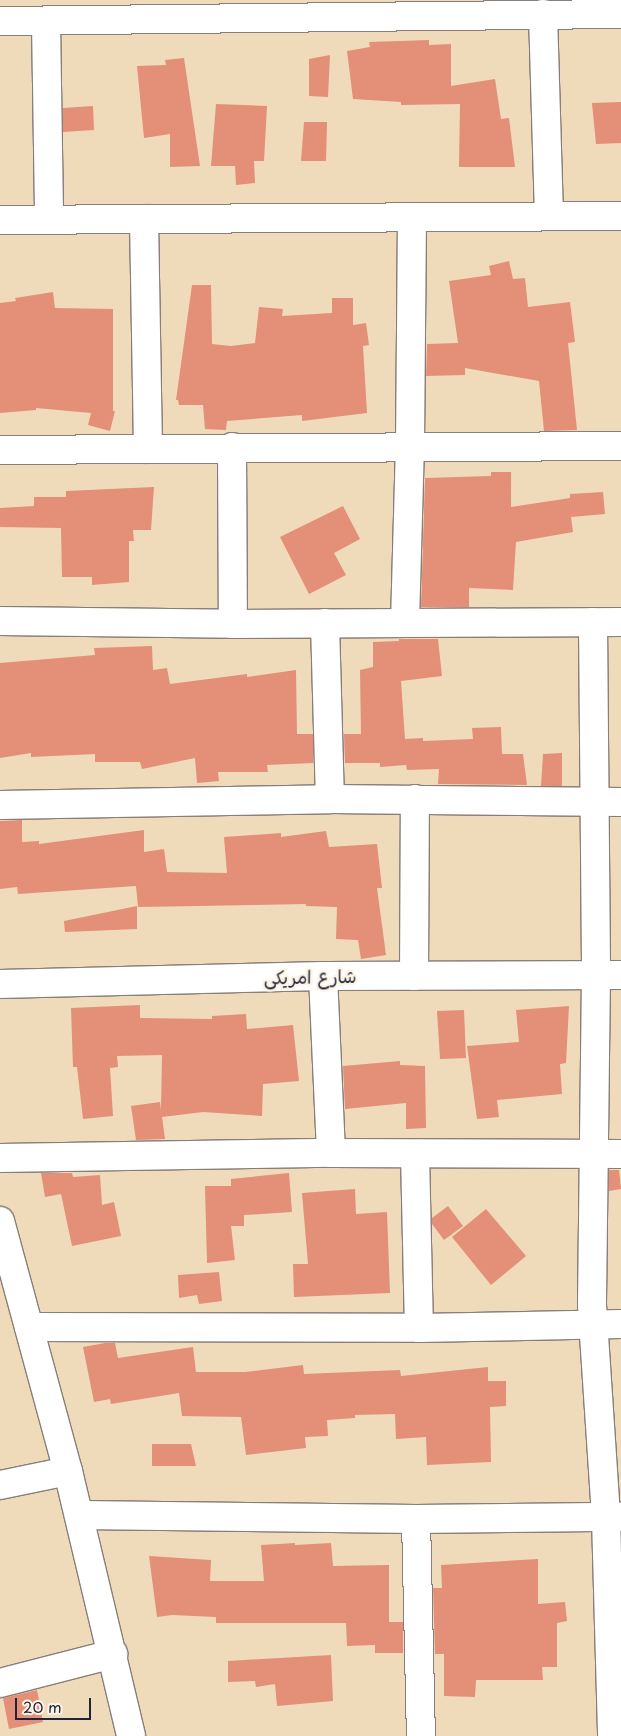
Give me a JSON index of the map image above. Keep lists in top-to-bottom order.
{
  "streets": {
    "street": ["شارع امريكى"]
  },
  "scale_bar": "20 m"
}
